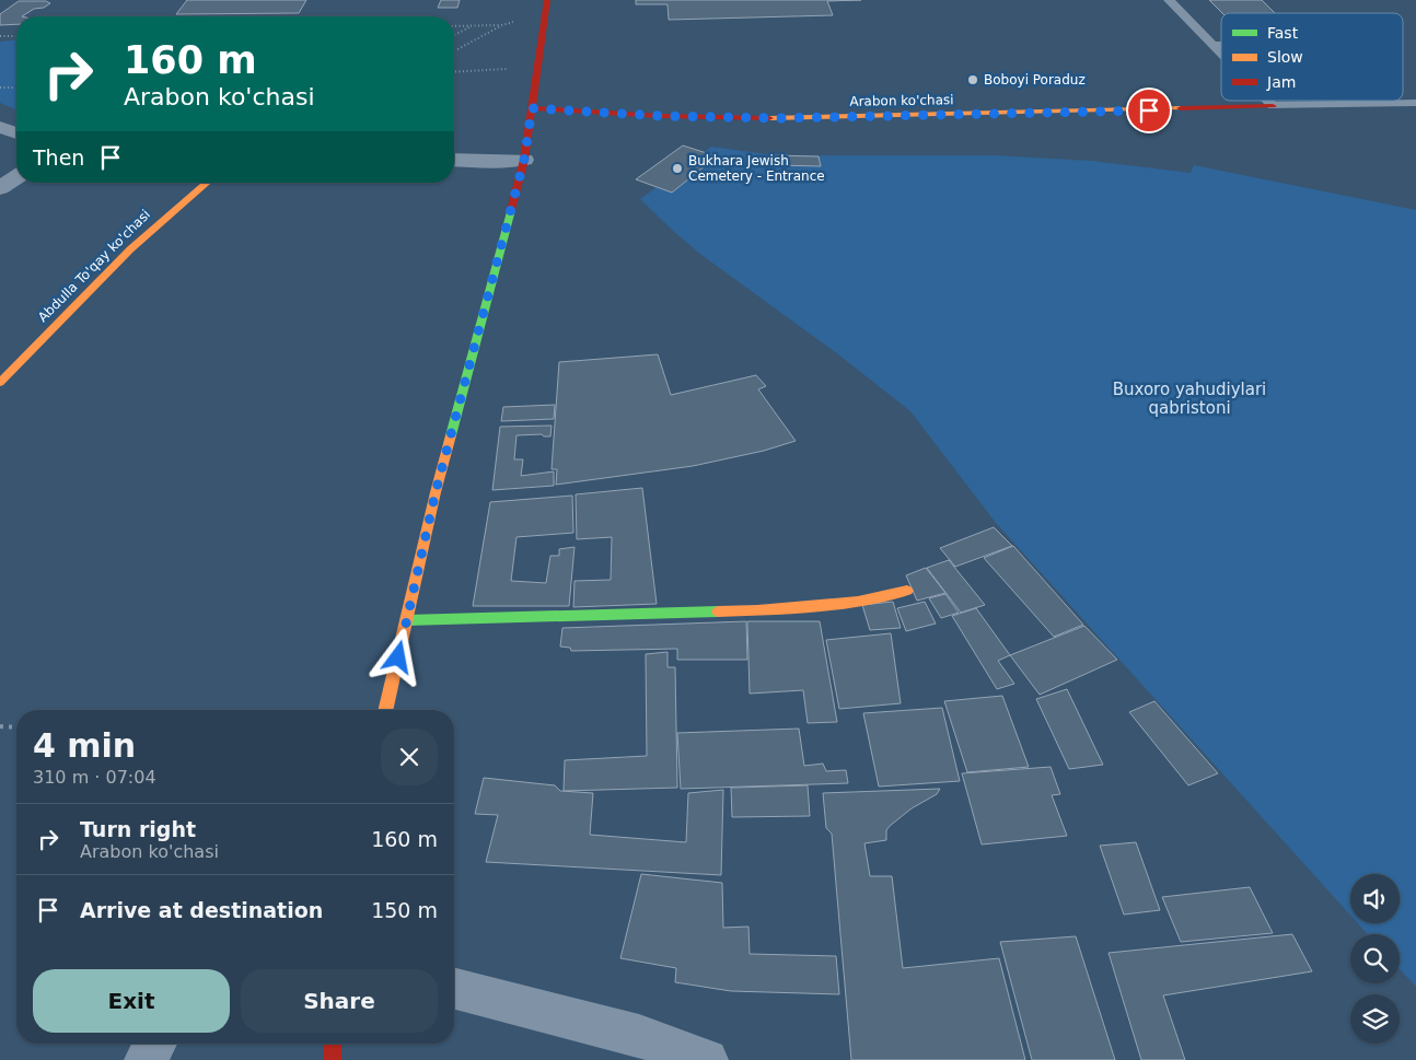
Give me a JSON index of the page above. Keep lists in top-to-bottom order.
{
  "streets": {
    "street": ["Arabon ko'chasi", "Abdulla To'qay ko'chasi"]
  },
  "parks": ["Buxoro yahudiylari qabristoni"],
  "places": ["Boboyi Poraduz", "Bukhara Jewish Cemetery - Entrance"],
  "legend": ["Fast", "Slow", "Jam"],
  "page": {
    "turn": ["160 m", "Arabon ko'chasi"],
    "then": "Then",
    "heading": ["4 min", "310 m · 07:04"],
    "list": [
      {
        "name": "Turn right",
        "note": "Arabon ko'chasi",
        "value": "160 m"
      },
      {
        "name": "Arrive at destination",
        "value": "150 m"
      }
    ],
    "buttons": ["Exit", "Share"]
  }
}
